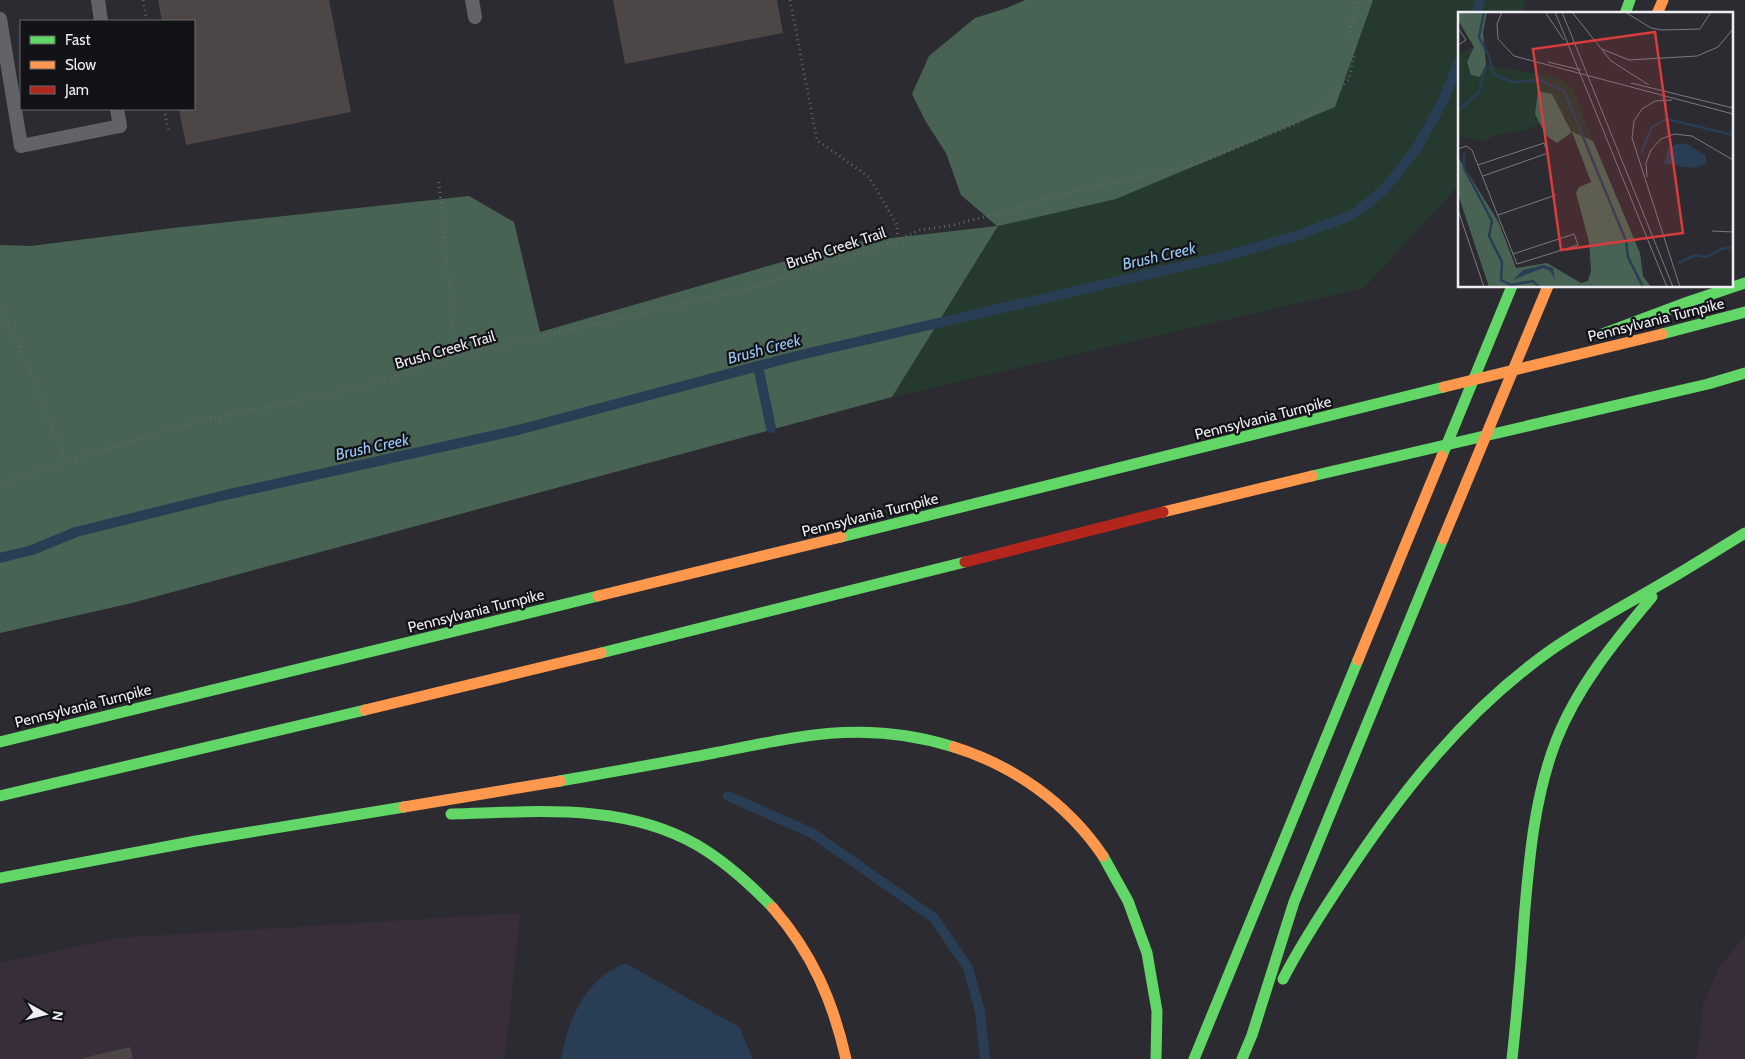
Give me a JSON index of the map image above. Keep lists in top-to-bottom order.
{
  "streets": {
    "highway": ["Pennsylvania Turnpike"],
    "path": ["Brush Creek Trail"]
  },
  "water": ["Brush Creek"],
  "legend": ["Fast", "Slow", "Jam"],
  "north": "right"
}
